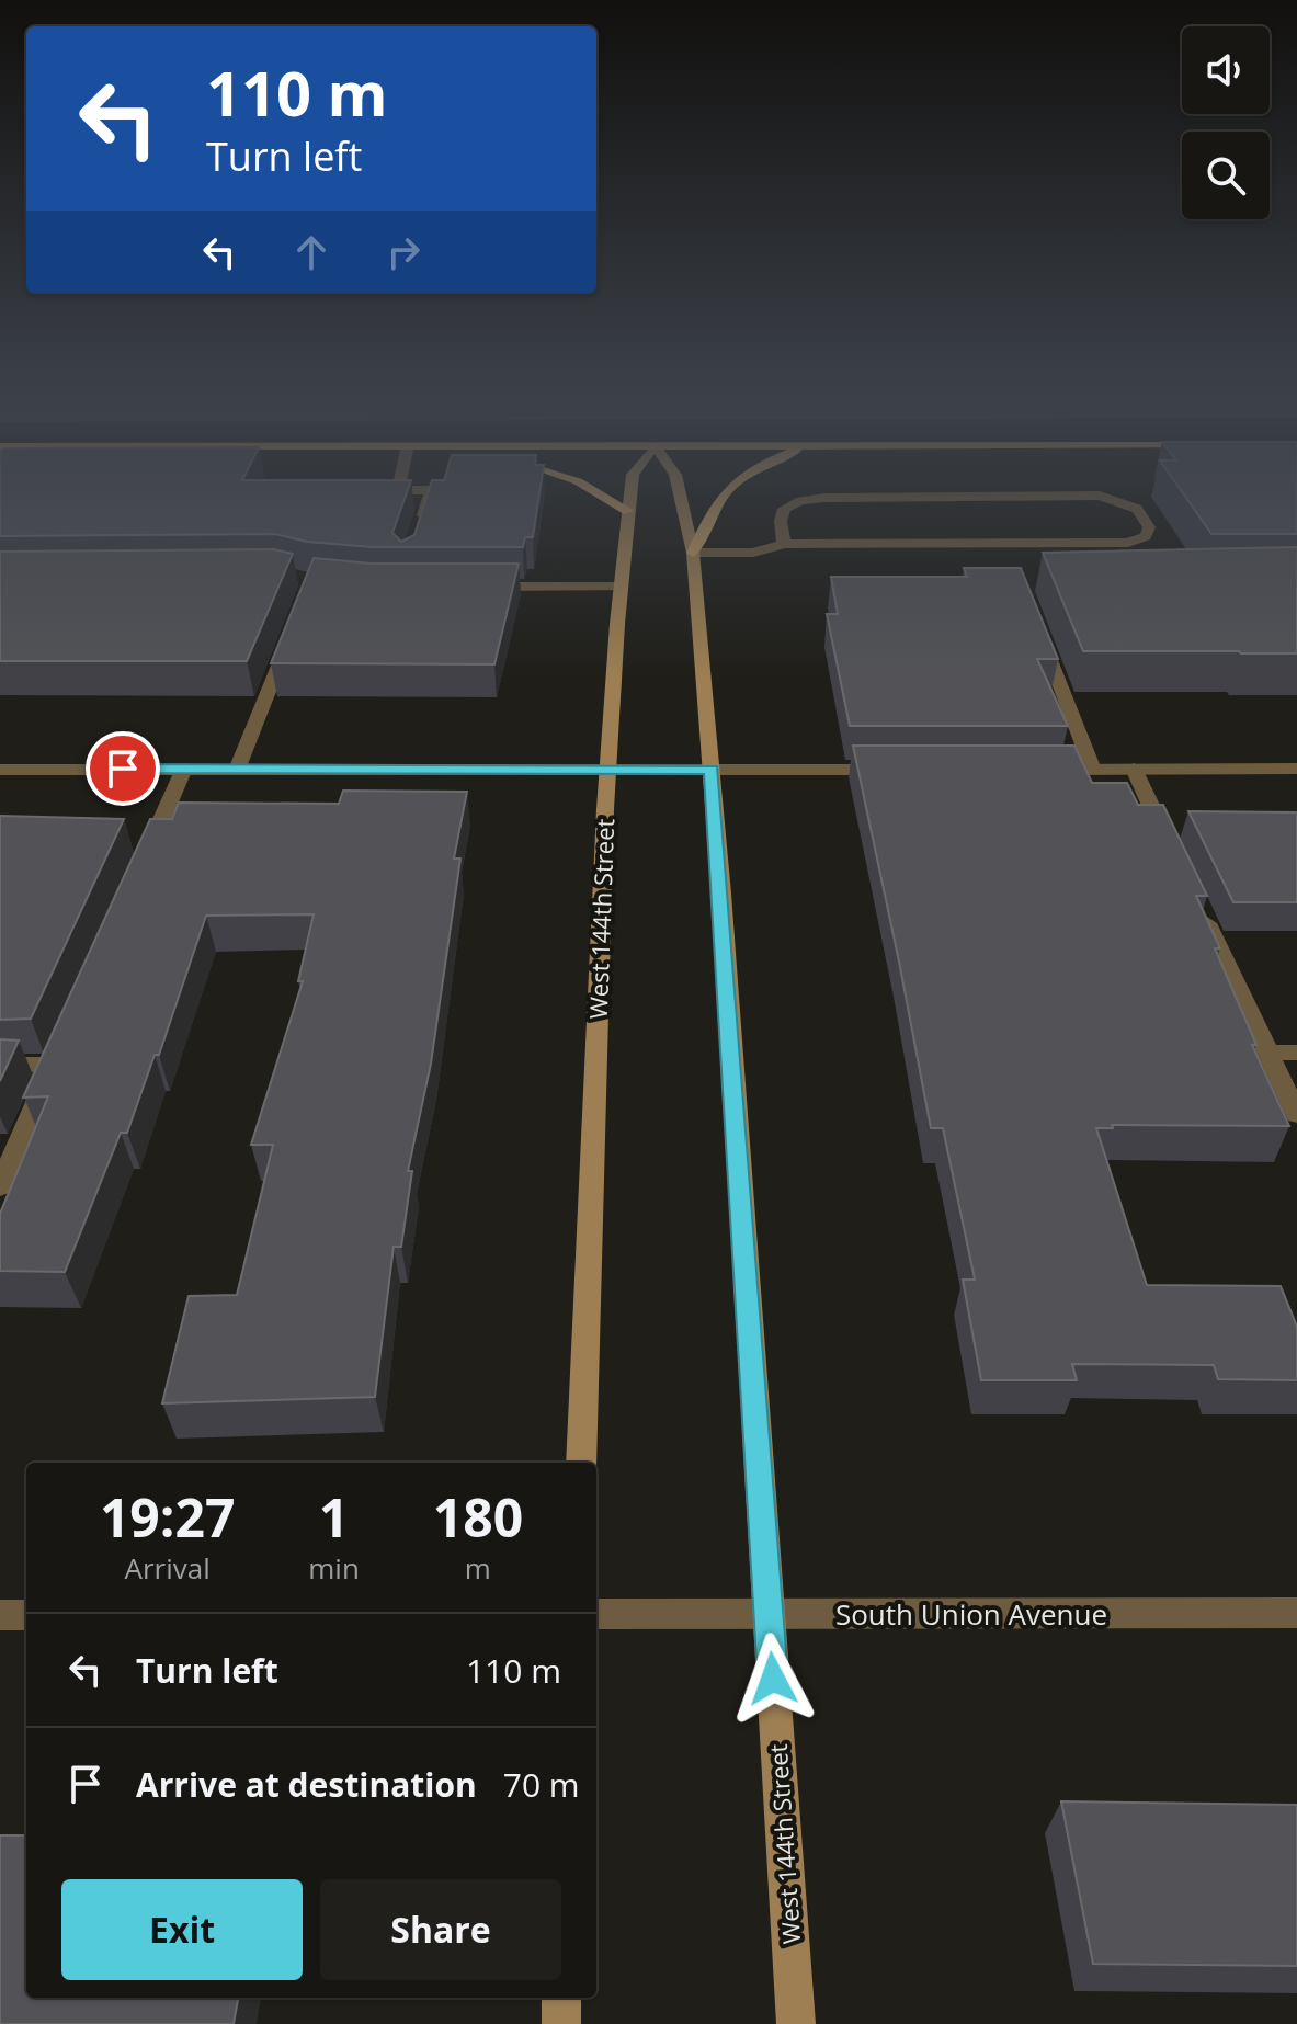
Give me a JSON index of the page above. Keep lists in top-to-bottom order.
{
  "streets": {
    "street": ["West 144th Street", "South Union Avenue"]
  },
  "crossings": [
    ["West 144th Street", "South Union Avenue"]
  ],
  "page": {
    "turn": ["110 m", "Turn left"],
    "eta": [
      "19:27",
      "Arrival",
      "1",
      "min",
      "180",
      "m"
    ],
    "list": [
      {
        "name": "Turn left",
        "value": "110 m"
      },
      {
        "name": "Arrive at destination",
        "value": "70 m"
      }
    ],
    "buttons": ["Exit", "Share"]
  }
}
